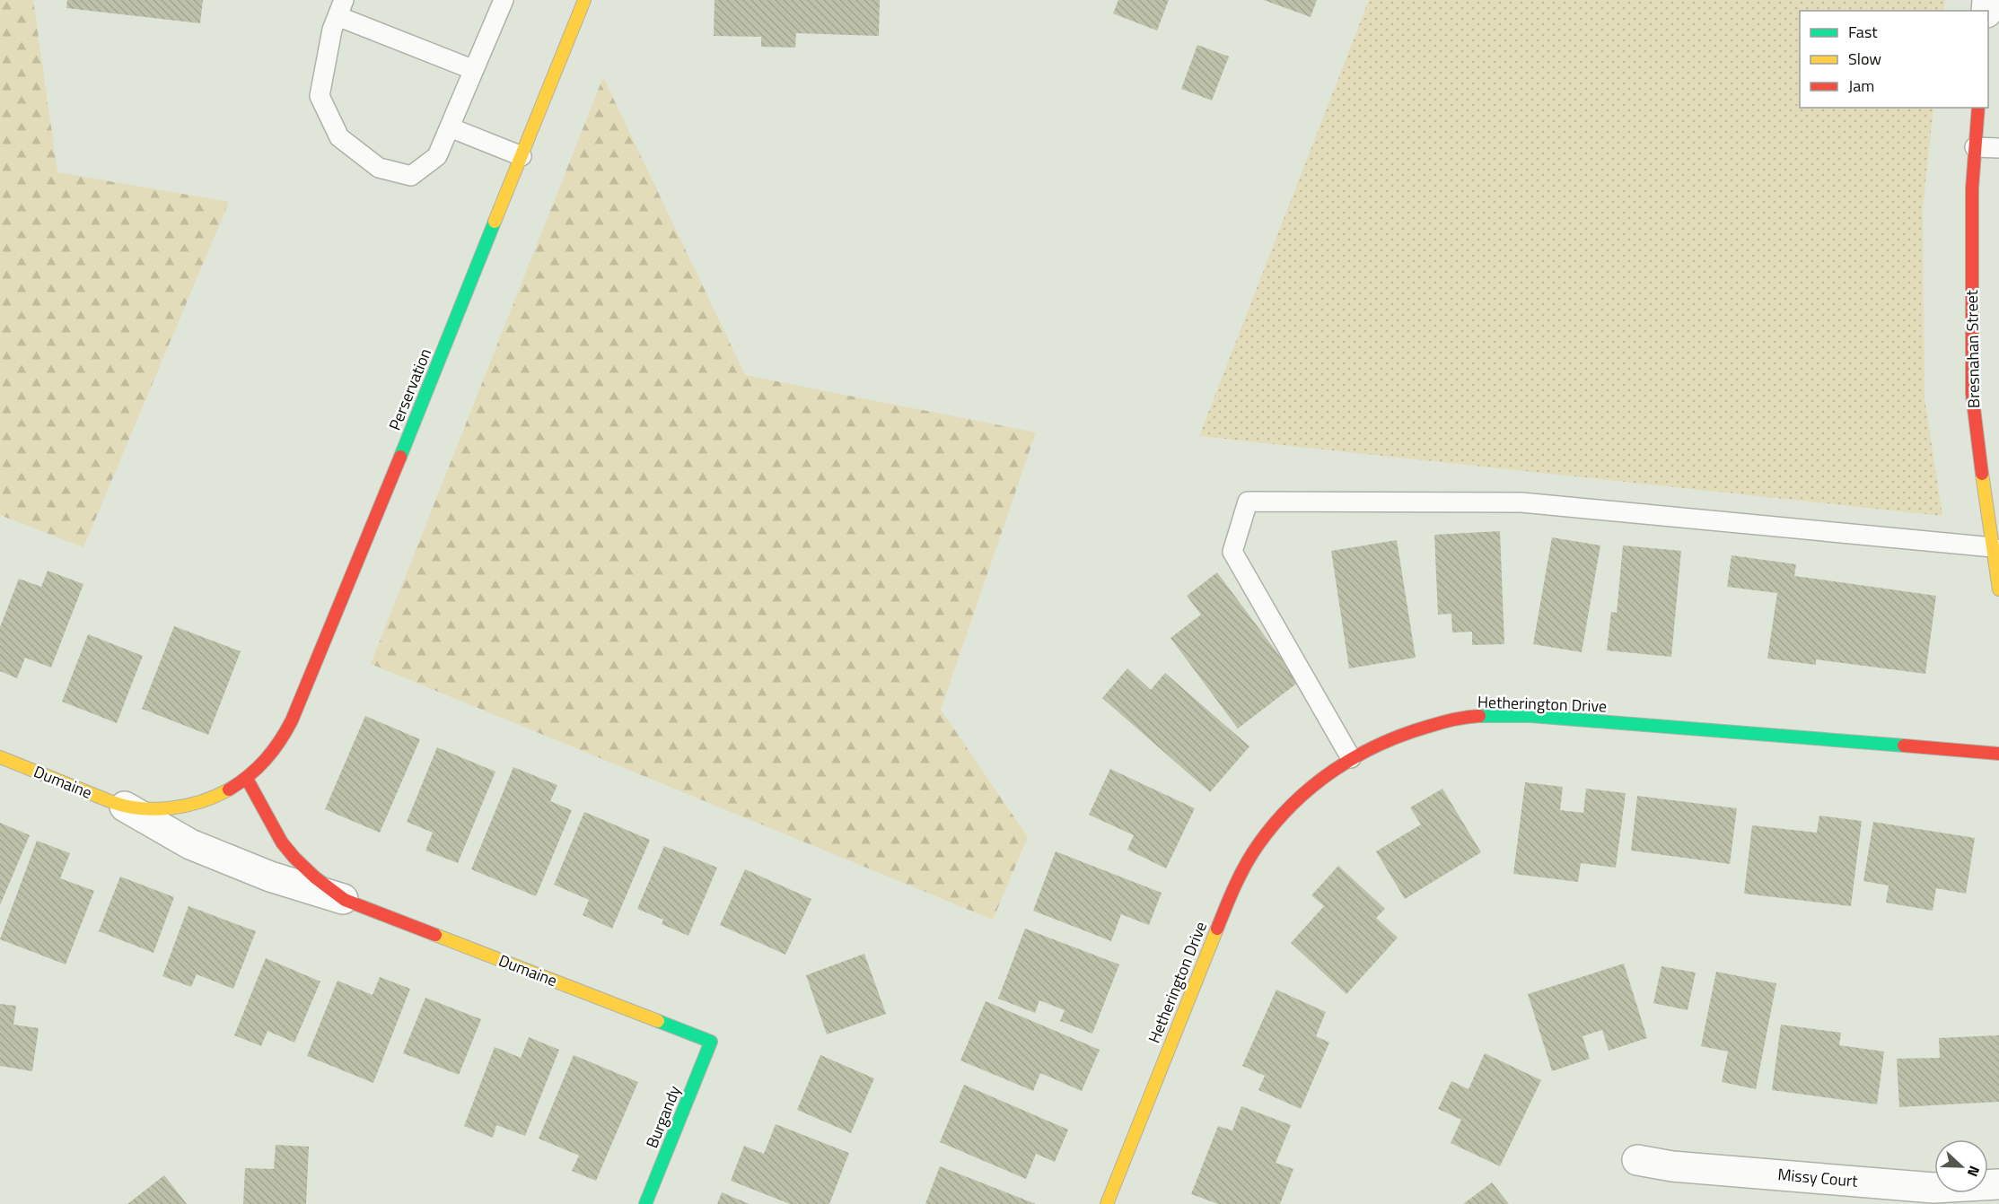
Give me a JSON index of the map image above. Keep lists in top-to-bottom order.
{
  "streets": {
    "street": [
      "Bresnahan Street",
      "Perservation",
      "Hetherington Drive",
      "Dumaine",
      "Burgandy",
      "Missy Court"
    ]
  },
  "crossings": [
    ["Perservation", "Dumaine"],
    ["Dumaine", "Burgandy"]
  ],
  "legend": ["Fast", "Slow", "Jam"],
  "north": "right"
}
